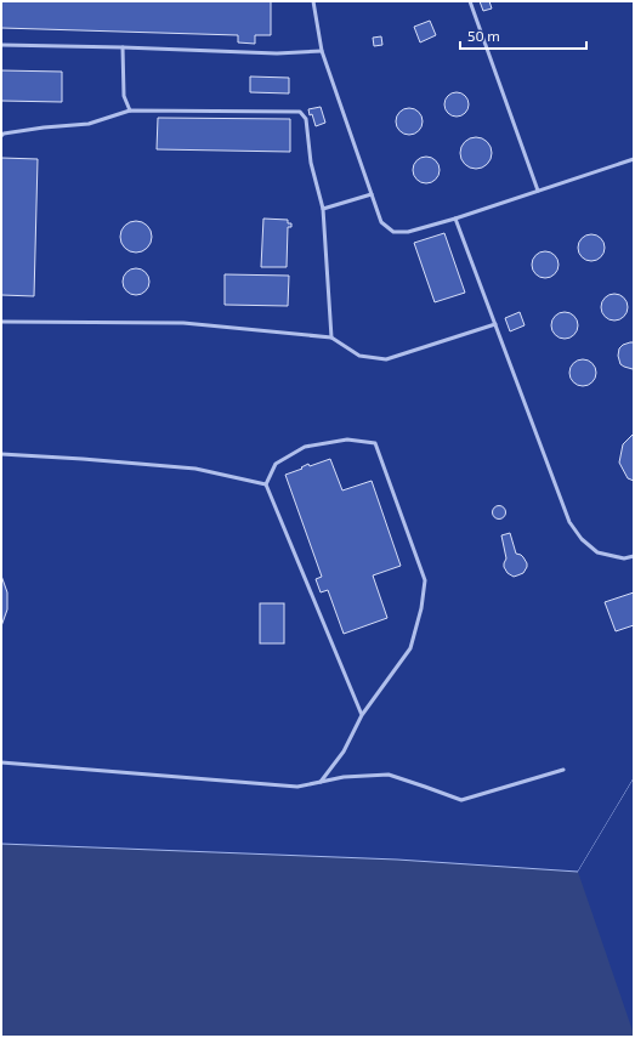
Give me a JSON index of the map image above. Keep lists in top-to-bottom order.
{
  "scale_bar": "50 m"
}
